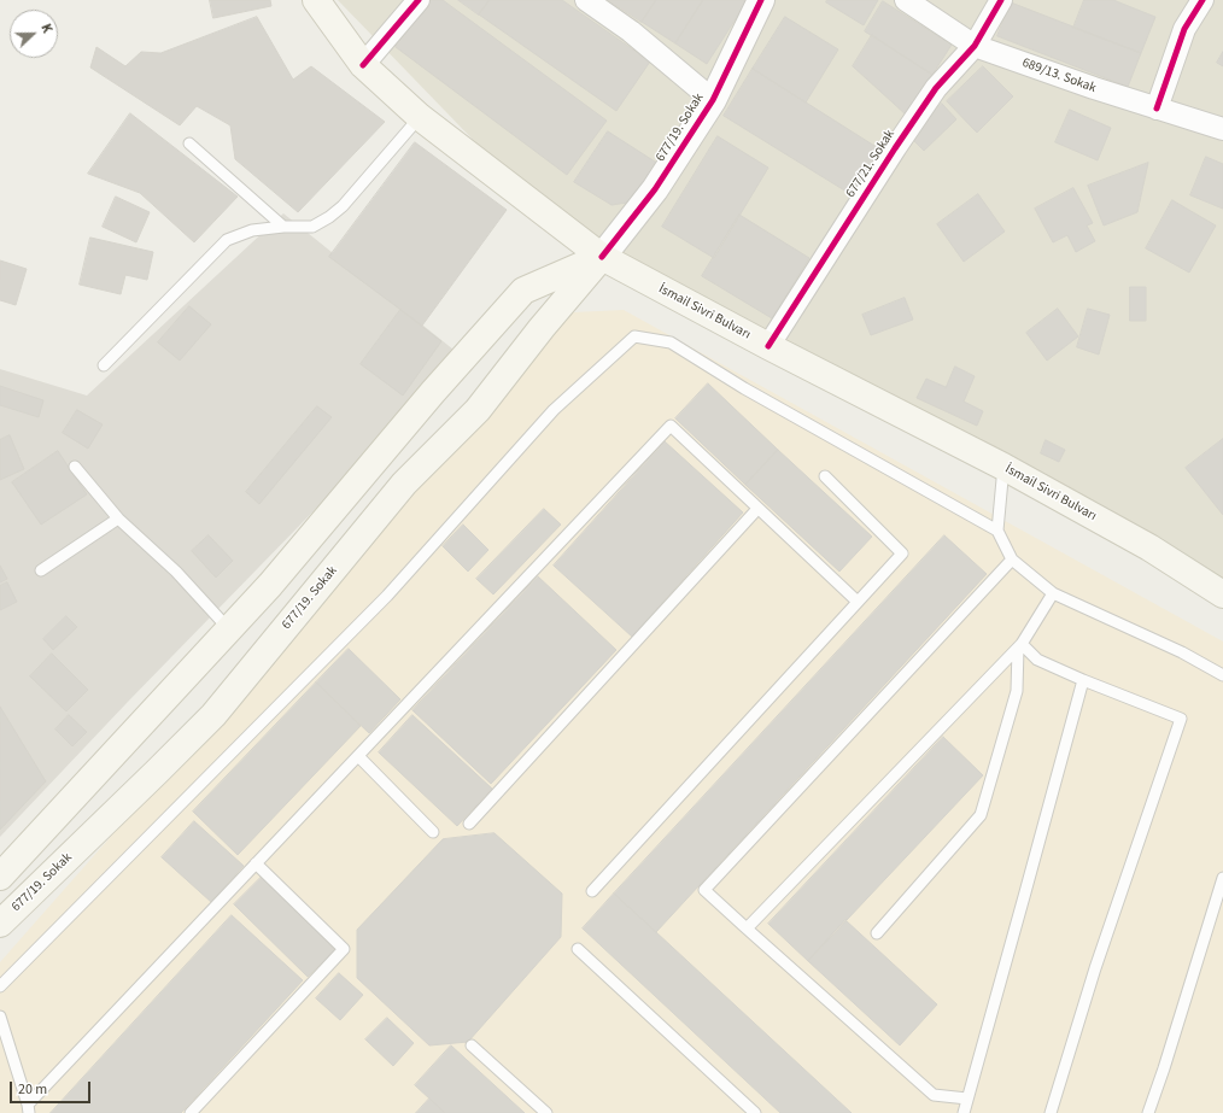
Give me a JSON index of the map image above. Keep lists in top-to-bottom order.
{
  "streets": {
    "main road": ["677/19. Sokak", "İsmail Sivri Bulvarı"],
    "street": ["689/13. Sokak", "677/21. Sokak"]
  },
  "crossings": [
    ["689/13. Sokak", "677/21. Sokak"],
    ["677/19. Sokak", "İsmail Sivri Bulvarı"],
    ["677/21. Sokak", "İsmail Sivri Bulvarı"]
  ],
  "scale_bar": "20 m",
  "north": "right"
}
